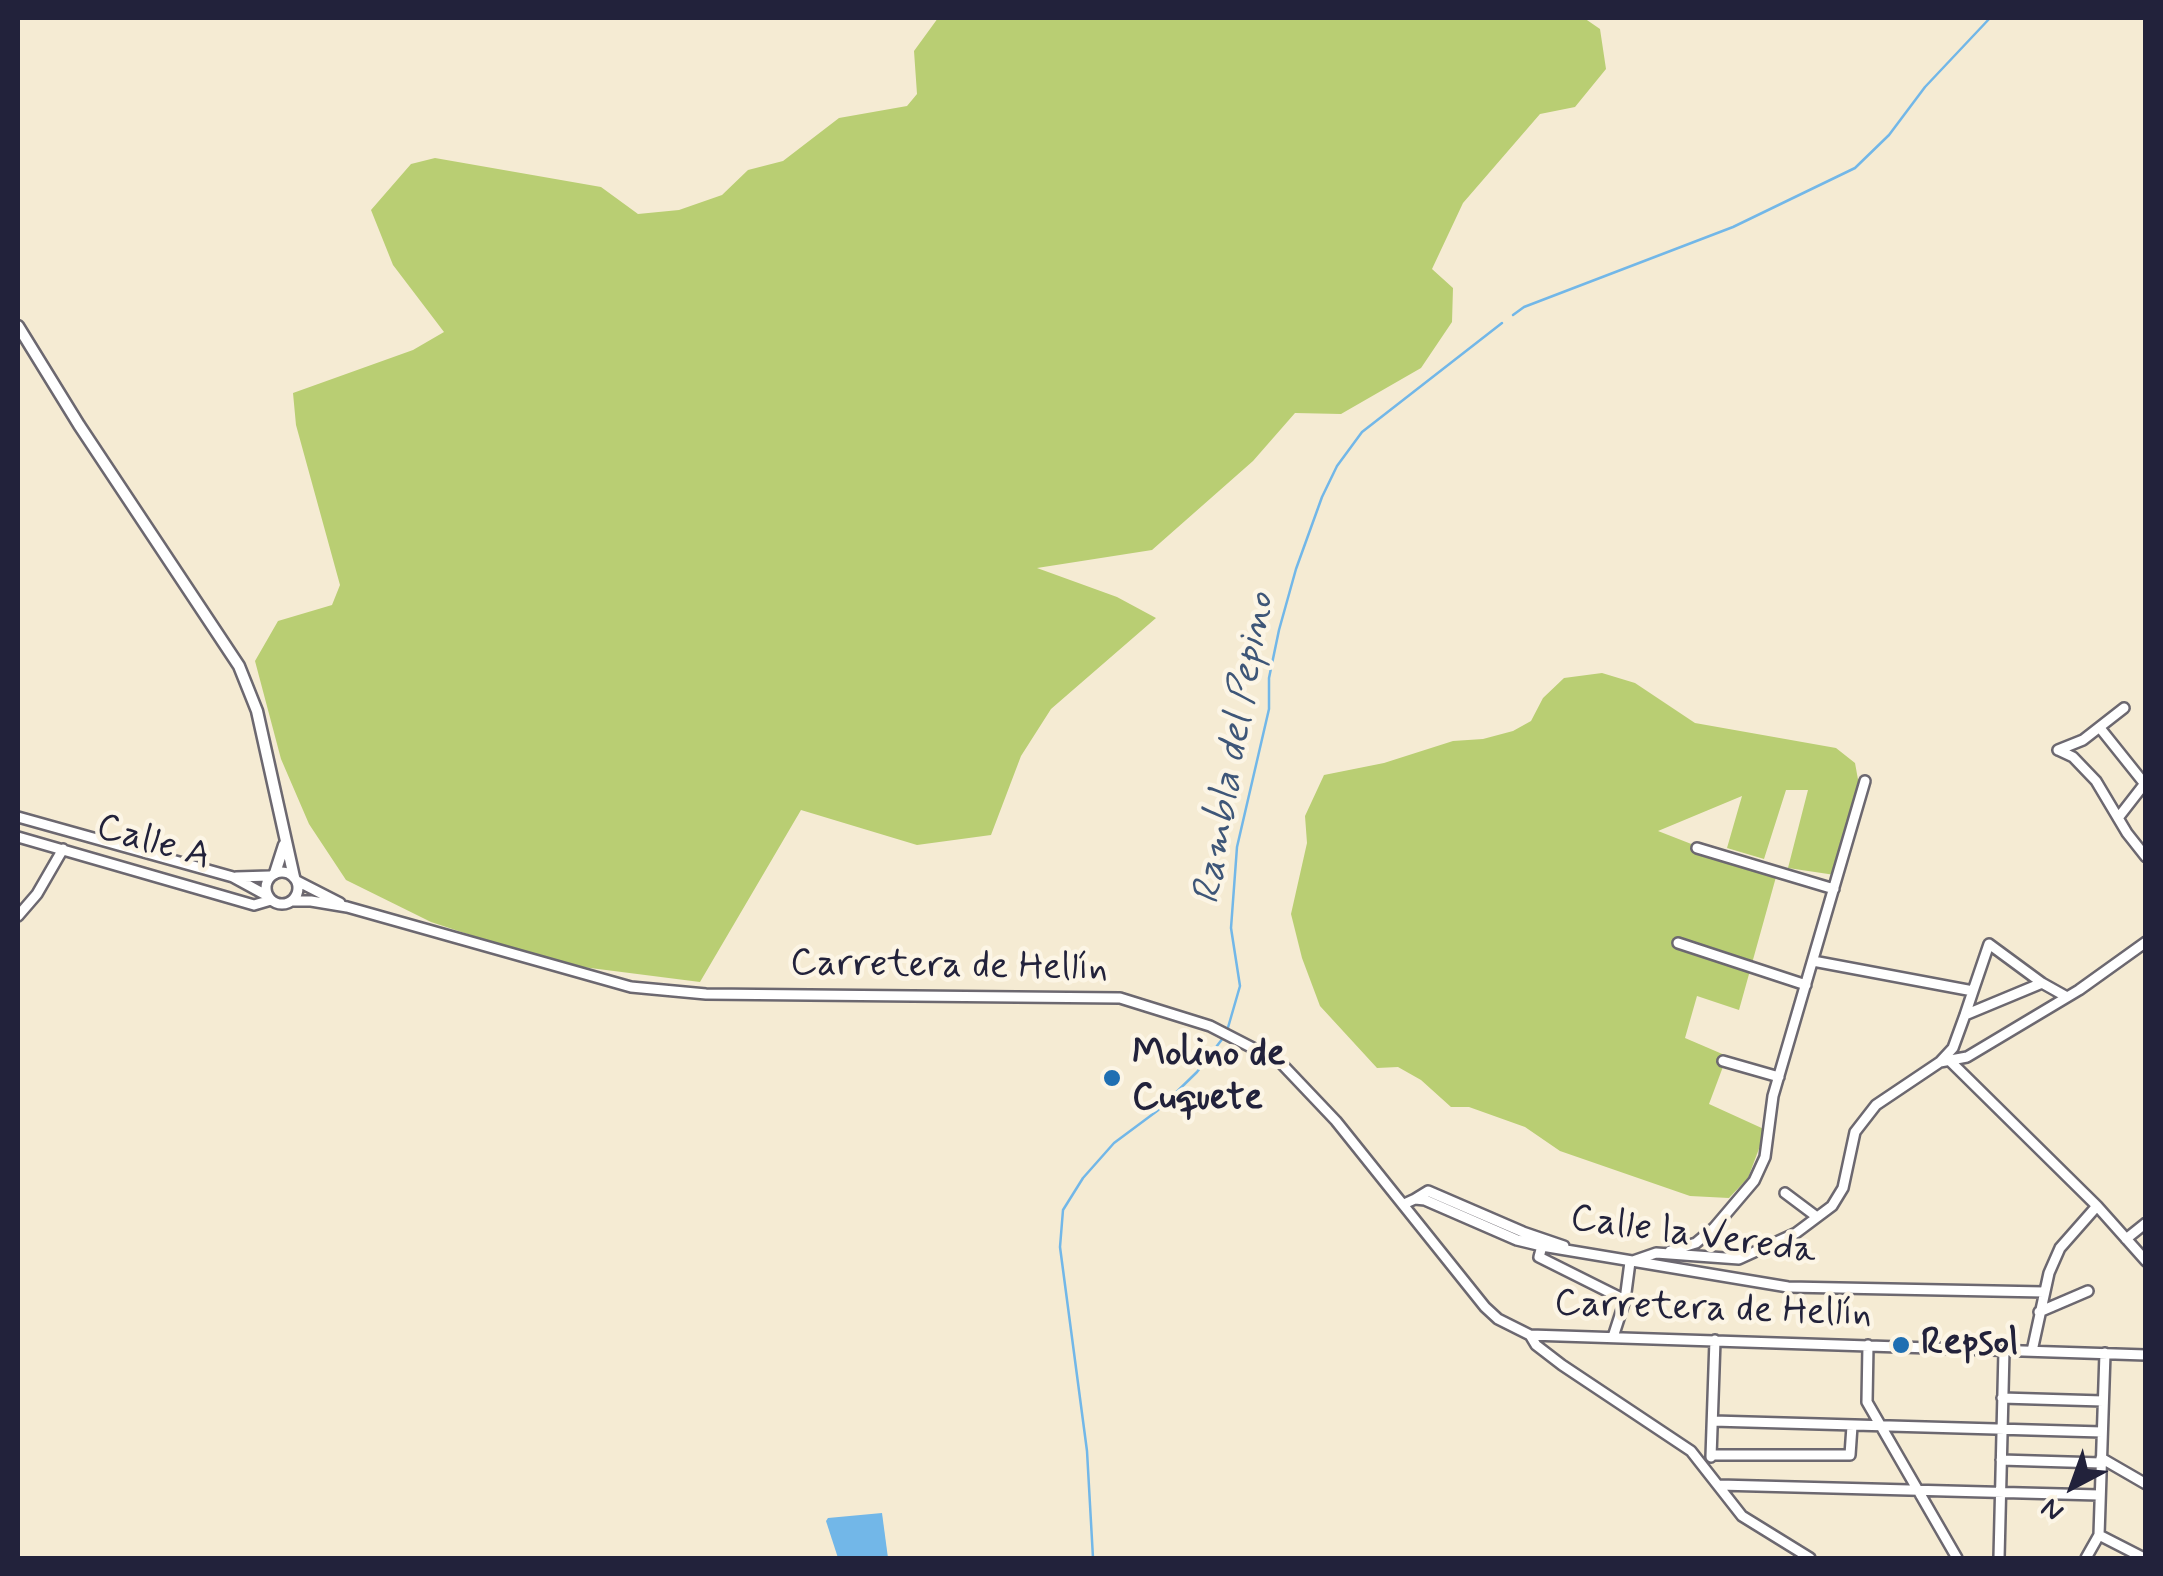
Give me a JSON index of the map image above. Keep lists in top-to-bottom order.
{
  "streets": {
    "street": ["Calle A", "Carretera de Hellín", "Calle la Vereda"]
  },
  "crossings": [
    ["Calle A", "Carretera de Hellín"]
  ],
  "water": ["Rambla del Pepino"],
  "places": ["Molino de Cuquete", "Repsol"],
  "north": "bottom left"
}
